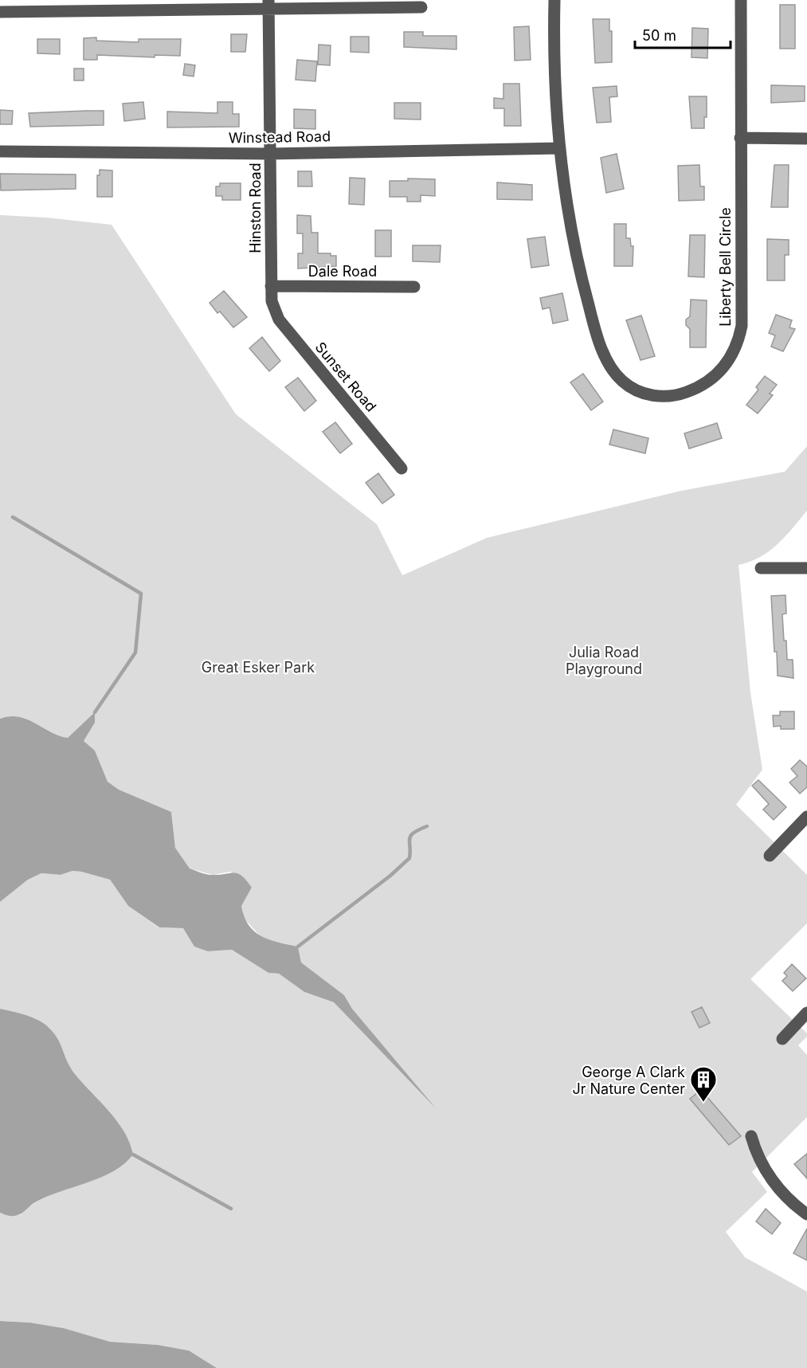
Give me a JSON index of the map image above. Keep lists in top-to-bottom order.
{
  "streets": {
    "street": [
      "Winstead Road",
      "Hinston Road",
      "Liberty Bell Circle",
      "Dale Road",
      "Sunset Road"
    ]
  },
  "crossings": [
    ["Winstead Road", "Hinston Road"],
    ["Winstead Road", "Liberty Bell Circle"],
    ["Hinston Road", "Dale Road"],
    ["Hinston Road", "Sunset Road"]
  ],
  "parks": ["Julia Road Playground", "Great Esker Park"],
  "places": {
    "building": ["George A Clark Jr Nature Center"]
  },
  "scale_bar": "50 m"
}
